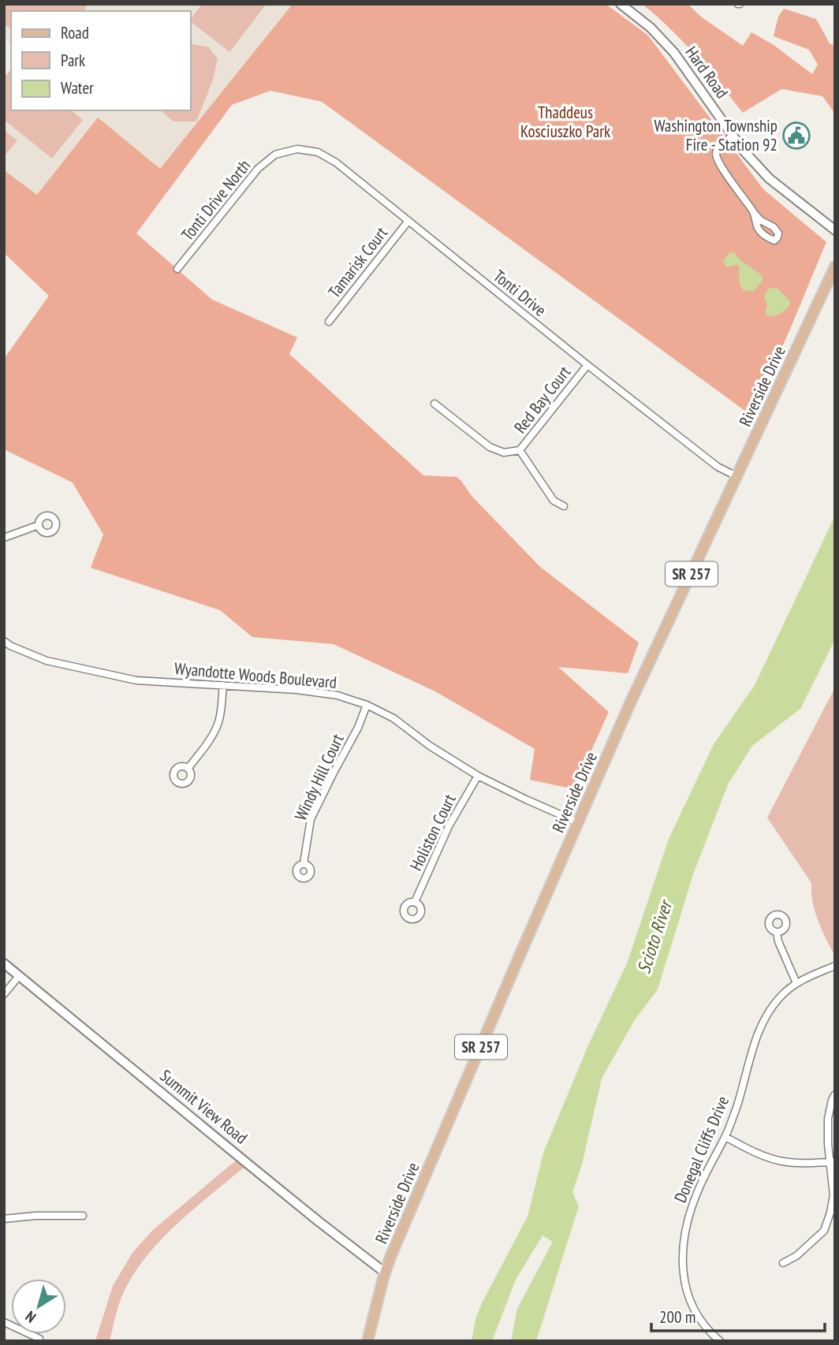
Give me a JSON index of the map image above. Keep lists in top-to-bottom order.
{
  "streets": {
    "main road": ["Riverside Drive", "SR 257"],
    "street": [
      "Hard Road",
      "Tonti Drive North",
      "Tamarisk Court",
      "Tonti Drive",
      "Red Bay Court",
      "Wyandotte Woods Boulevard",
      "Windy Hill Court",
      "Holiston Court",
      "Summit View Road",
      "Donegal Cliffs Drive"
    ]
  },
  "crossings": [
    ["Tonti Drive North", "Tonti Drive"],
    ["Tamarisk Court", "Tonti Drive"],
    ["Tonti Drive", "Riverside Drive"],
    ["Tonti Drive", "Red Bay Court"],
    ["Riverside Drive", "Wyandotte Woods Boulevard"],
    ["Riverside Drive", "Summit View Road"],
    ["Wyandotte Woods Boulevard", "Windy Hill Court"],
    ["Wyandotte Woods Boulevard", "Holiston Court"]
  ],
  "water": ["Scioto River"],
  "parks": ["Thaddeus Kosciuszko Park"],
  "places": {
    "public building": ["Washington Township Fire - Station 92"]
  },
  "legend": ["Road", "Park", "Water"],
  "scale_bar": "200 m",
  "north": "bottom left"
}
